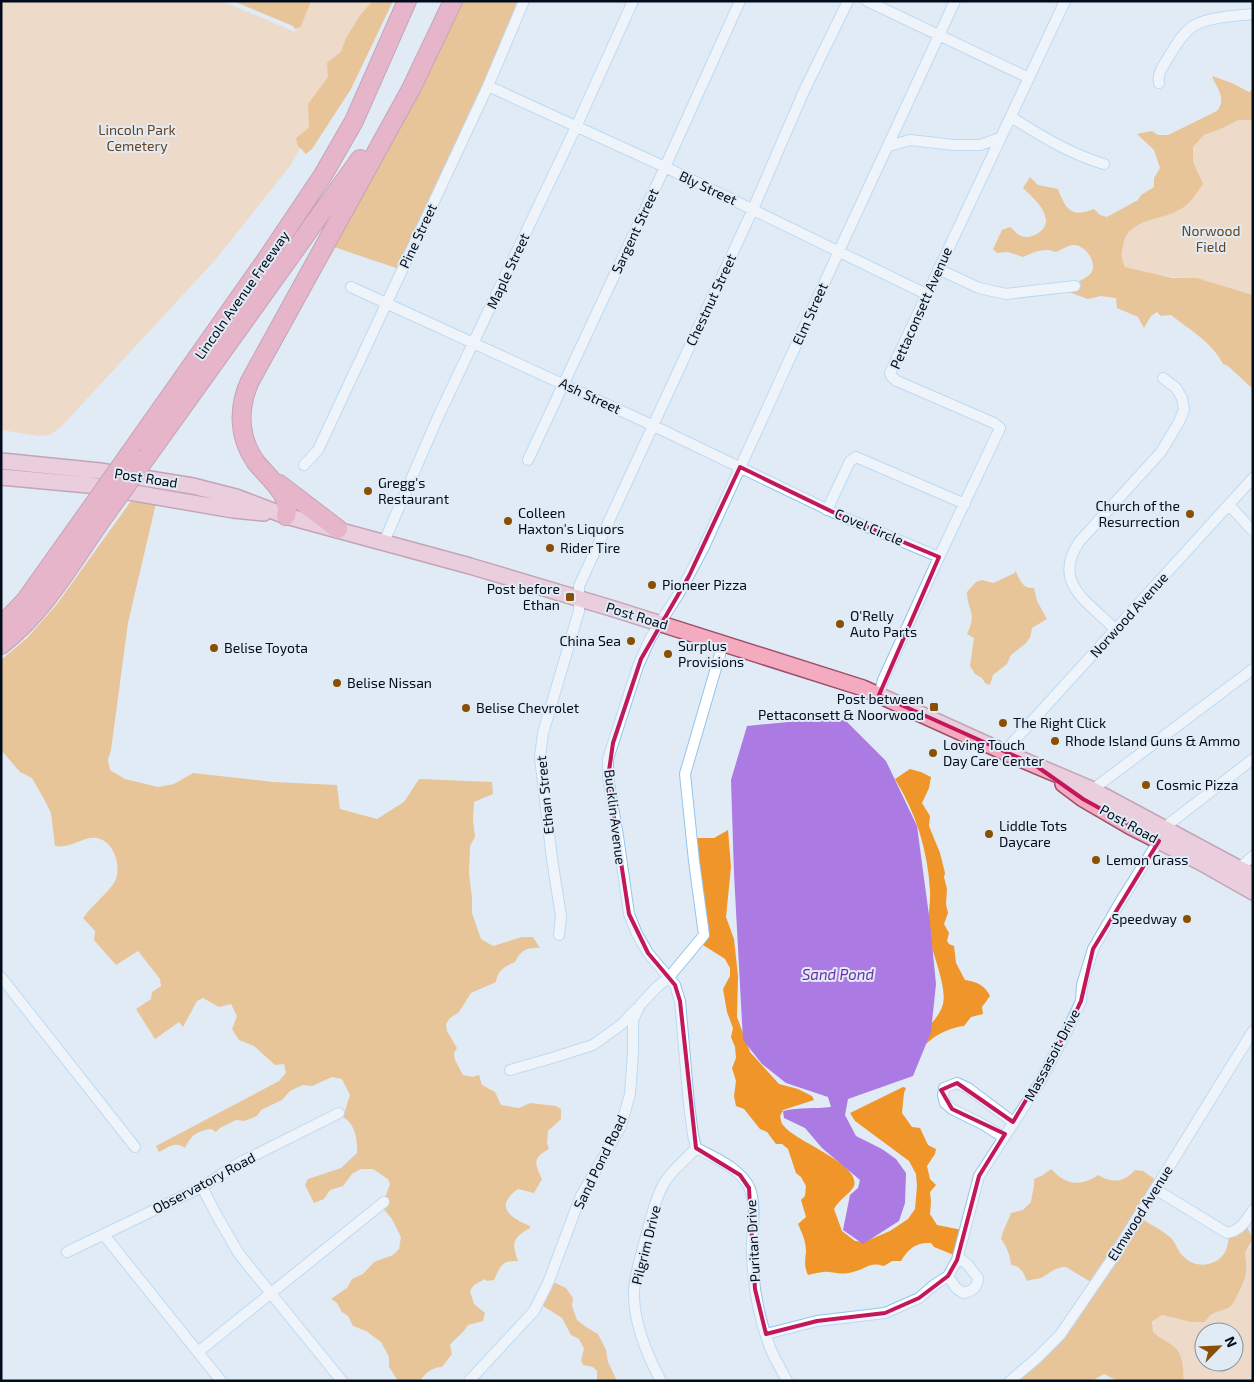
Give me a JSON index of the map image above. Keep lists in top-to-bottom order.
{
  "streets": {
    "highway": ["Lincoln Avenue Freeway"],
    "main road": ["Post Road"],
    "street": [
      "Bly Street",
      "Sargent Street",
      "Pine Street",
      "Maple Street",
      "Chestnut Street",
      "Pettaconsett Avenue",
      "Elm Street",
      "Ash Street",
      "Covel Circle",
      "Norwood Avenue",
      "Ethan Street",
      "Bucklin Avenue",
      "Massasoit Drive",
      "Sand Pond Road",
      "Observatory Road",
      "Elmwood Avenue",
      "Puritan Drive",
      "Pilgrim Drive"
    ]
  },
  "crossings": [
    ["Bly Street", "Sargent Street"],
    ["Bly Street", "Pine Street"],
    ["Bly Street", "Maple Street"],
    ["Bly Street", "Chestnut Street"],
    ["Bly Street", "Pettaconsett Avenue"],
    ["Bly Street", "Elm Street"],
    ["Sargent Street", "Ash Street"],
    ["Pine Street", "Ash Street"],
    ["Maple Street", "Ash Street"],
    ["Maple Street", "Post Road"],
    ["Chestnut Street", "Ash Street"],
    ["Chestnut Street", "Post Road"],
    ["Chestnut Street", "Ethan Street"],
    ["Pettaconsett Avenue", "Post Road"],
    ["Pettaconsett Avenue", "Covel Circle"],
    ["Elm Street", "Ash Street"],
    ["Elm Street", "Post Road"],
    ["Elm Street", "Bucklin Avenue"],
    ["Ash Street", "Covel Circle"],
    ["Post Road", "Norwood Avenue"],
    ["Post Road", "Ethan Street"],
    ["Post Road", "Bucklin Avenue"],
    ["Post Road", "Massasoit Drive"],
    ["Post Road", "Sand Pond Road"],
    ["Bucklin Avenue", "Sand Pond Road"],
    ["Massasoit Drive", "Puritan Drive"],
    ["Puritan Drive", "Pilgrim Drive"]
  ],
  "water": ["Sand Pond"],
  "parks": ["Lincoln Park Cemetery", "Norwood Field"],
  "places": {
    "other": [
      "Gregg's Restaurant",
      "Church of the Resurrection",
      "Colleen Haxton's Liquors",
      "Rider Tire",
      "Pioneer Pizza",
      "O'Relly Auto Parts",
      "China Sea",
      "Belise Toyota",
      "Surplus Provisions",
      "Belise Nissan",
      "Belise Chevrolet",
      "The Right Click",
      "Rhode Island Guns & Ammo",
      "Loving Touch Day Care Center",
      "Cosmic Pizza",
      "Liddle Tots Daycare",
      "Lemon Grass",
      "Speedway"
    ],
    "transit": ["Post before Ethan", "Post between Pettaconsett & Noorwood"]
  },
  "north": "top right"
}
